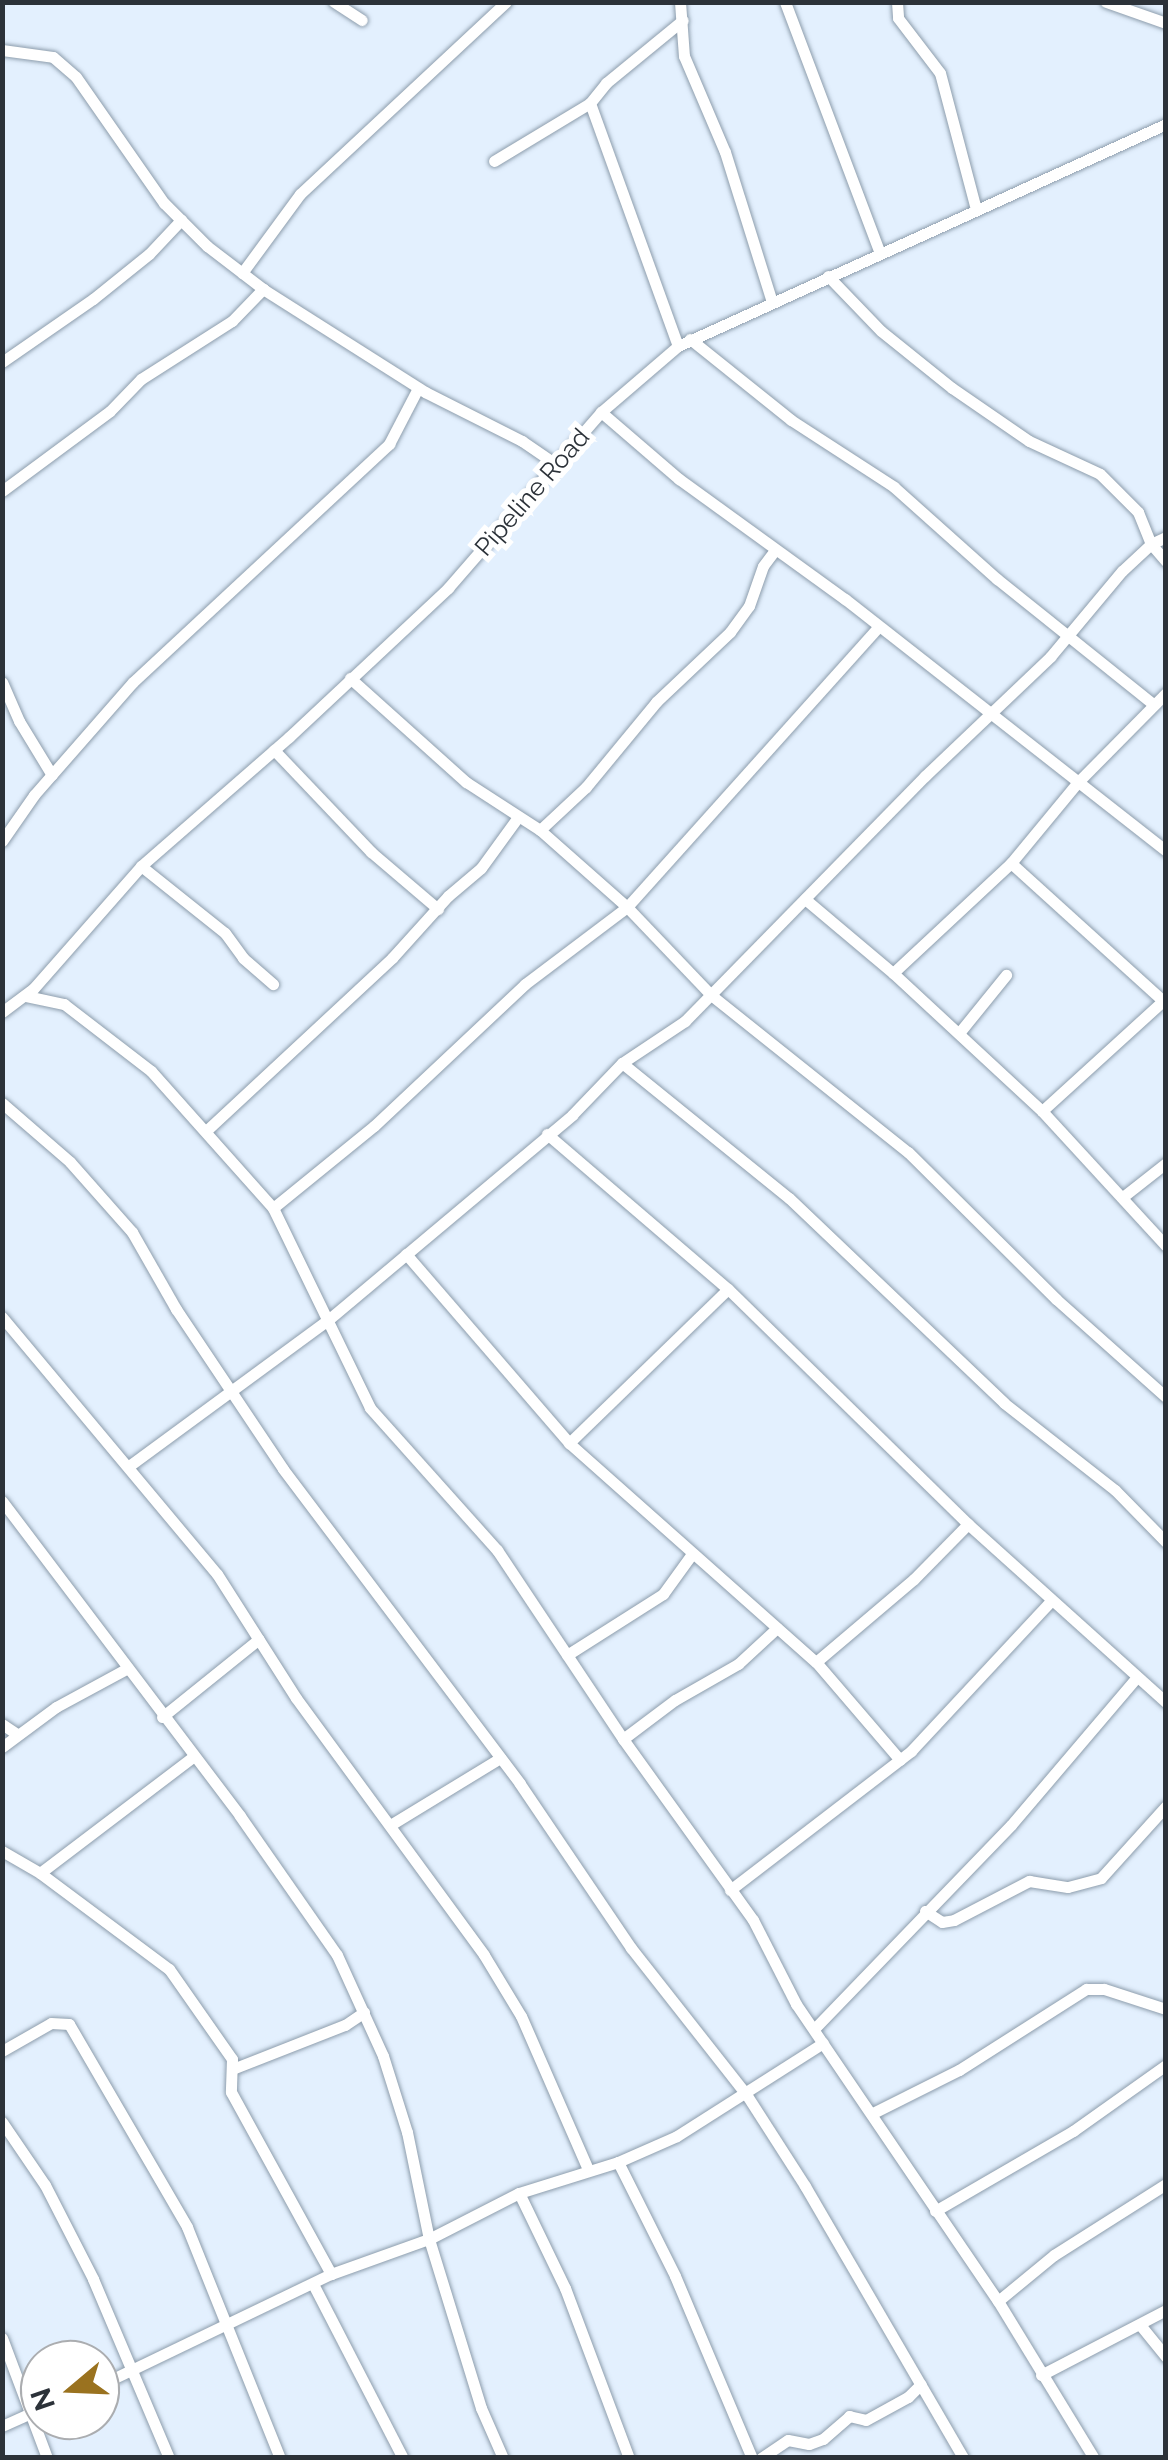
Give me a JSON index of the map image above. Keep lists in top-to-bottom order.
{
  "streets": {
    "street": ["Pipeline Road"]
  },
  "north": "left"
}
